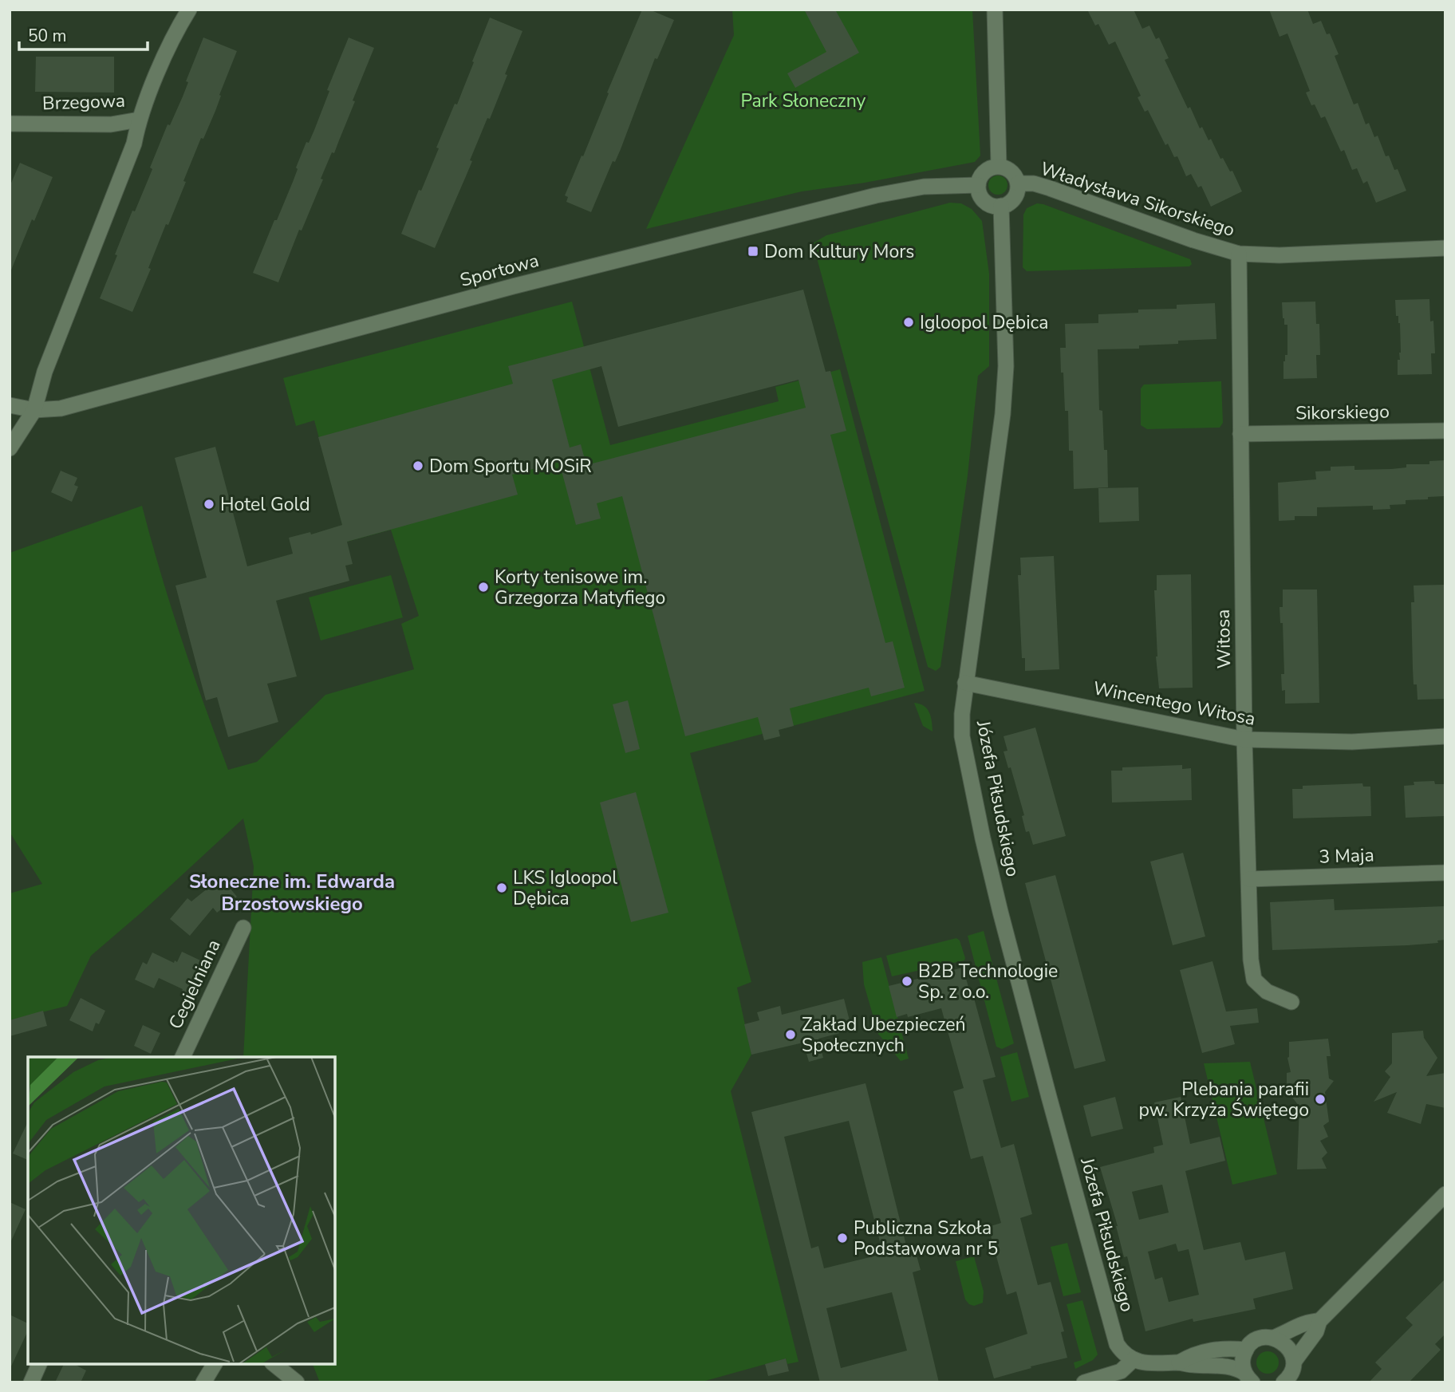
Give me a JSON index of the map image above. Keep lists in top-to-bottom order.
{
  "streets": {
    "street": [
      "Brzegowa",
      "Władysława Sikorskiego",
      "Sportowa",
      "Sikorskiego",
      "Witosa",
      "Wincentego Witosa",
      "Józefa Piłsudskiego",
      "3 Maja",
      "Cegielniana"
    ]
  },
  "crossings": [
    ["Władysława Sikorskiego", "Sportowa"],
    ["Władysława Sikorskiego", "Witosa"],
    ["Władysława Sikorskiego", "Józefa Piłsudskiego"],
    ["Sportowa", "Józefa Piłsudskiego"],
    ["Sikorskiego", "Witosa"],
    ["Witosa", "Wincentego Witosa"],
    ["Witosa", "3 Maja"],
    ["Wincentego Witosa", "Józefa Piłsudskiego"]
  ],
  "districts": ["Słoneczne im. Edwarda Brzostowskiego"],
  "parks": ["Park Słoneczny"],
  "places": {
    "transit": ["Dom Kultury Mors"],
    "other": [
      "Igloopol Dębica",
      "Dom Sportu MOSiR",
      "Hotel Gold",
      "Korty tenisowe im. Grzegorza Matyfiego",
      "LKS Igloopol Dębica",
      "B2B Technologie Sp. z o.o.",
      "Zakład Ubezpieczeń Społecznych",
      "Plebania parafii pw. Krzyża Świętego",
      "Publiczna Szkoła Podstawowa nr 5"
    ]
  },
  "scale_bar": "50 m"
}
